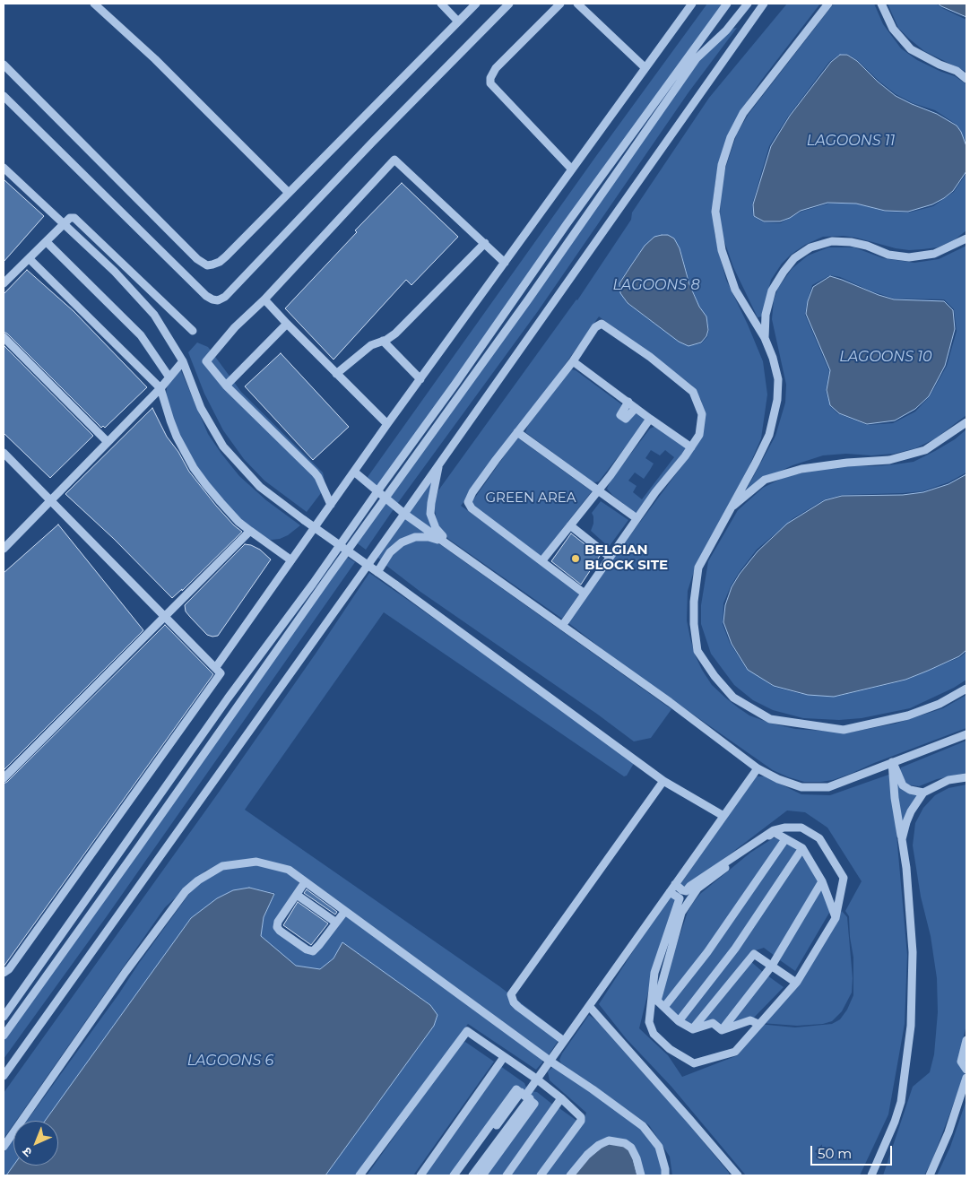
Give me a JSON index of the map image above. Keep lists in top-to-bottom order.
{
  "water": [
    "LAGOONS 11",
    "LAGOONS 8",
    "LAGOONS 10",
    "LAGOONS 6"
  ],
  "parks": ["GREEN AREA"],
  "places": ["BELGIAN BLOCK SITE"],
  "scale_bar": "50 m",
  "north": "bottom left"
}
